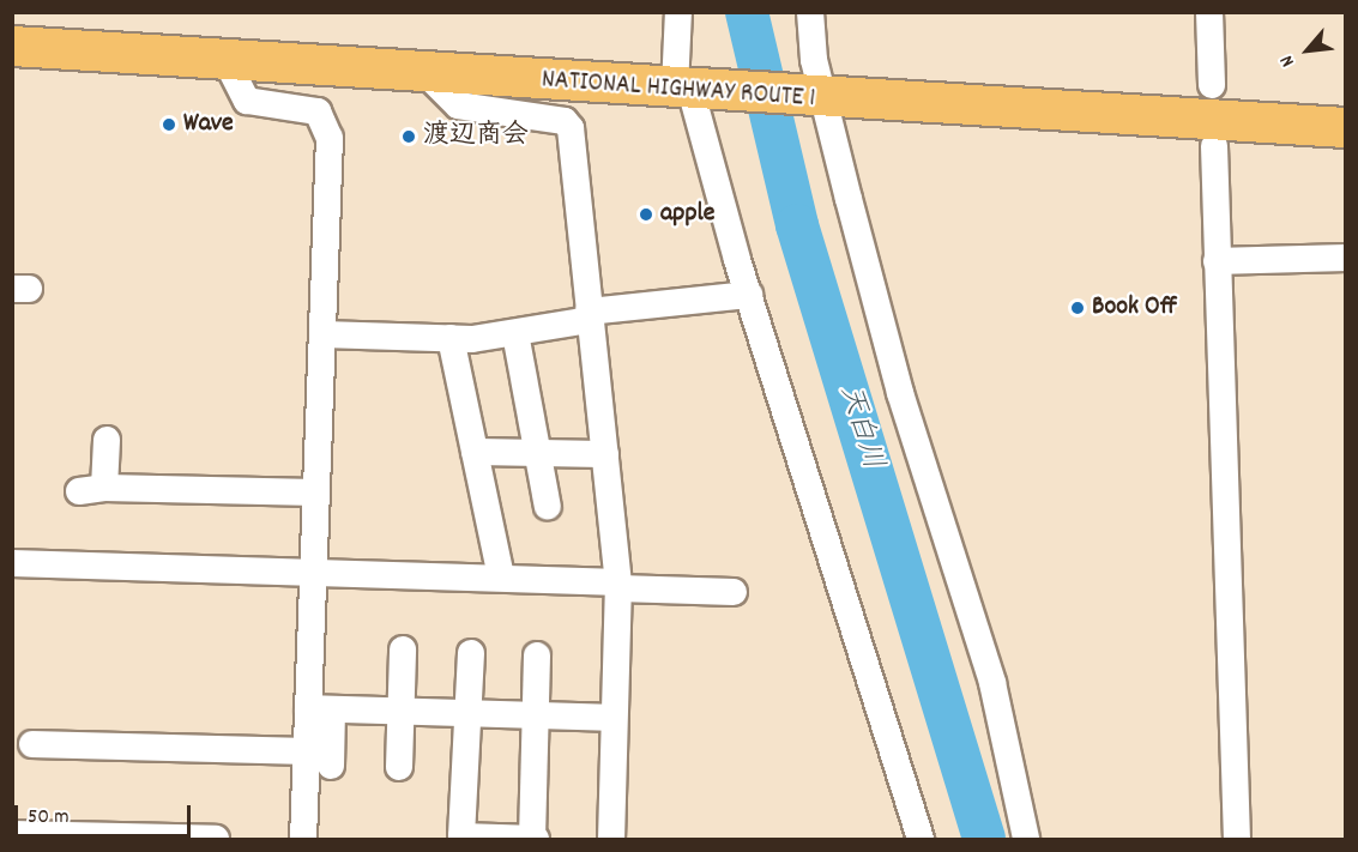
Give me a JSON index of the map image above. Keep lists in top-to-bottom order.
{
  "streets": {
    "highway": ["NATIONAL HIGHWAY ROUTE 1"]
  },
  "water": ["天白川"],
  "places": [
    "Wave",
    "渡辺商会",
    "apple",
    "Book Off"
  ],
  "scale_bar": "50 m",
  "north": "bottom left"
}
